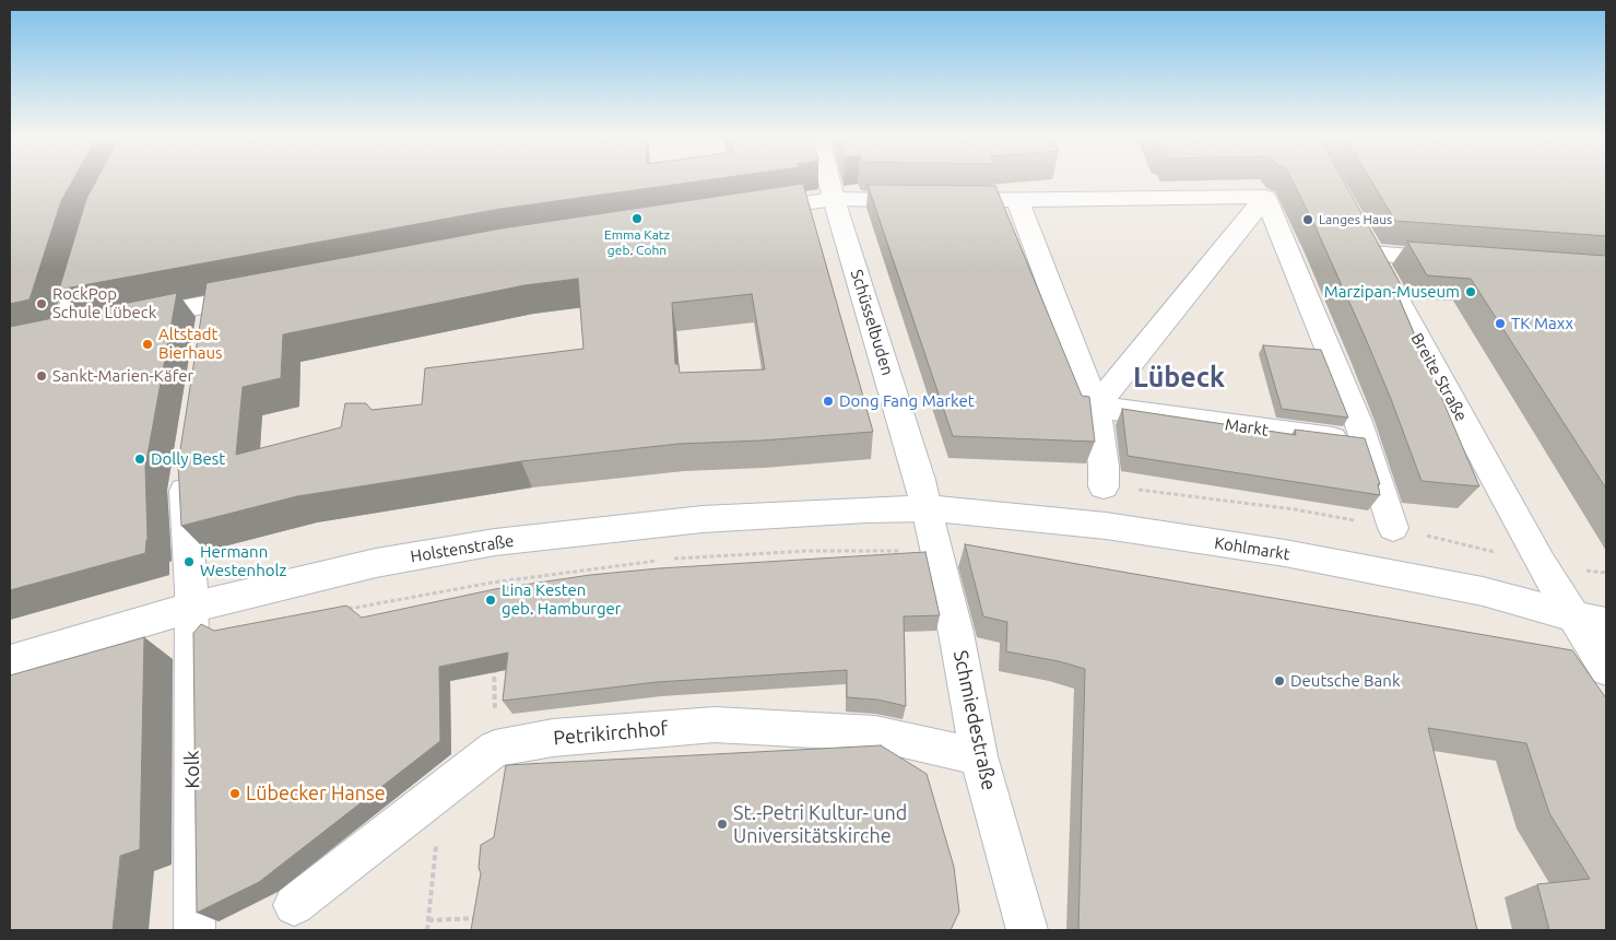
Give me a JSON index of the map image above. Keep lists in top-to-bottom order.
{
  "streets": {
    "street": [
      "Schüsselbuden",
      "Breite Straße",
      "Markt",
      "Holstenstraße",
      "Kohlmarkt",
      "Schmiedestraße",
      "Petrikirchhof",
      "Kolk"
    ]
  },
  "crossings": [
    ["Schüsselbuden", "Holstenstraße"],
    ["Schüsselbuden", "Kohlmarkt"],
    ["Schüsselbuden", "Schmiedestraße"],
    ["Breite Straße", "Kohlmarkt"],
    ["Holstenstraße", "Kohlmarkt"],
    ["Holstenstraße", "Schmiedestraße"],
    ["Holstenstraße", "Kolk"],
    ["Kohlmarkt", "Schmiedestraße"],
    ["Schmiedestraße", "Petrikirchhof"]
  ],
  "districts": ["Lübeck"],
  "places": [
    "Emma Katz geb. Cohn",
    "Langes Haus",
    "Marzipan-Museum",
    "RockPop Schule Lübeck",
    "TK Maxx",
    "Altstadt Bierhaus",
    "Sankt-Marien-Käfer",
    "Dong Fang Market",
    "Dolly Best",
    "Hermann Westenholz",
    "Lina Kesten geb. Hamburger",
    "Deutsche Bank",
    "Lübecker Hanse",
    "St.-Petri Kultur- und Universitätskirche"
  ]
}
